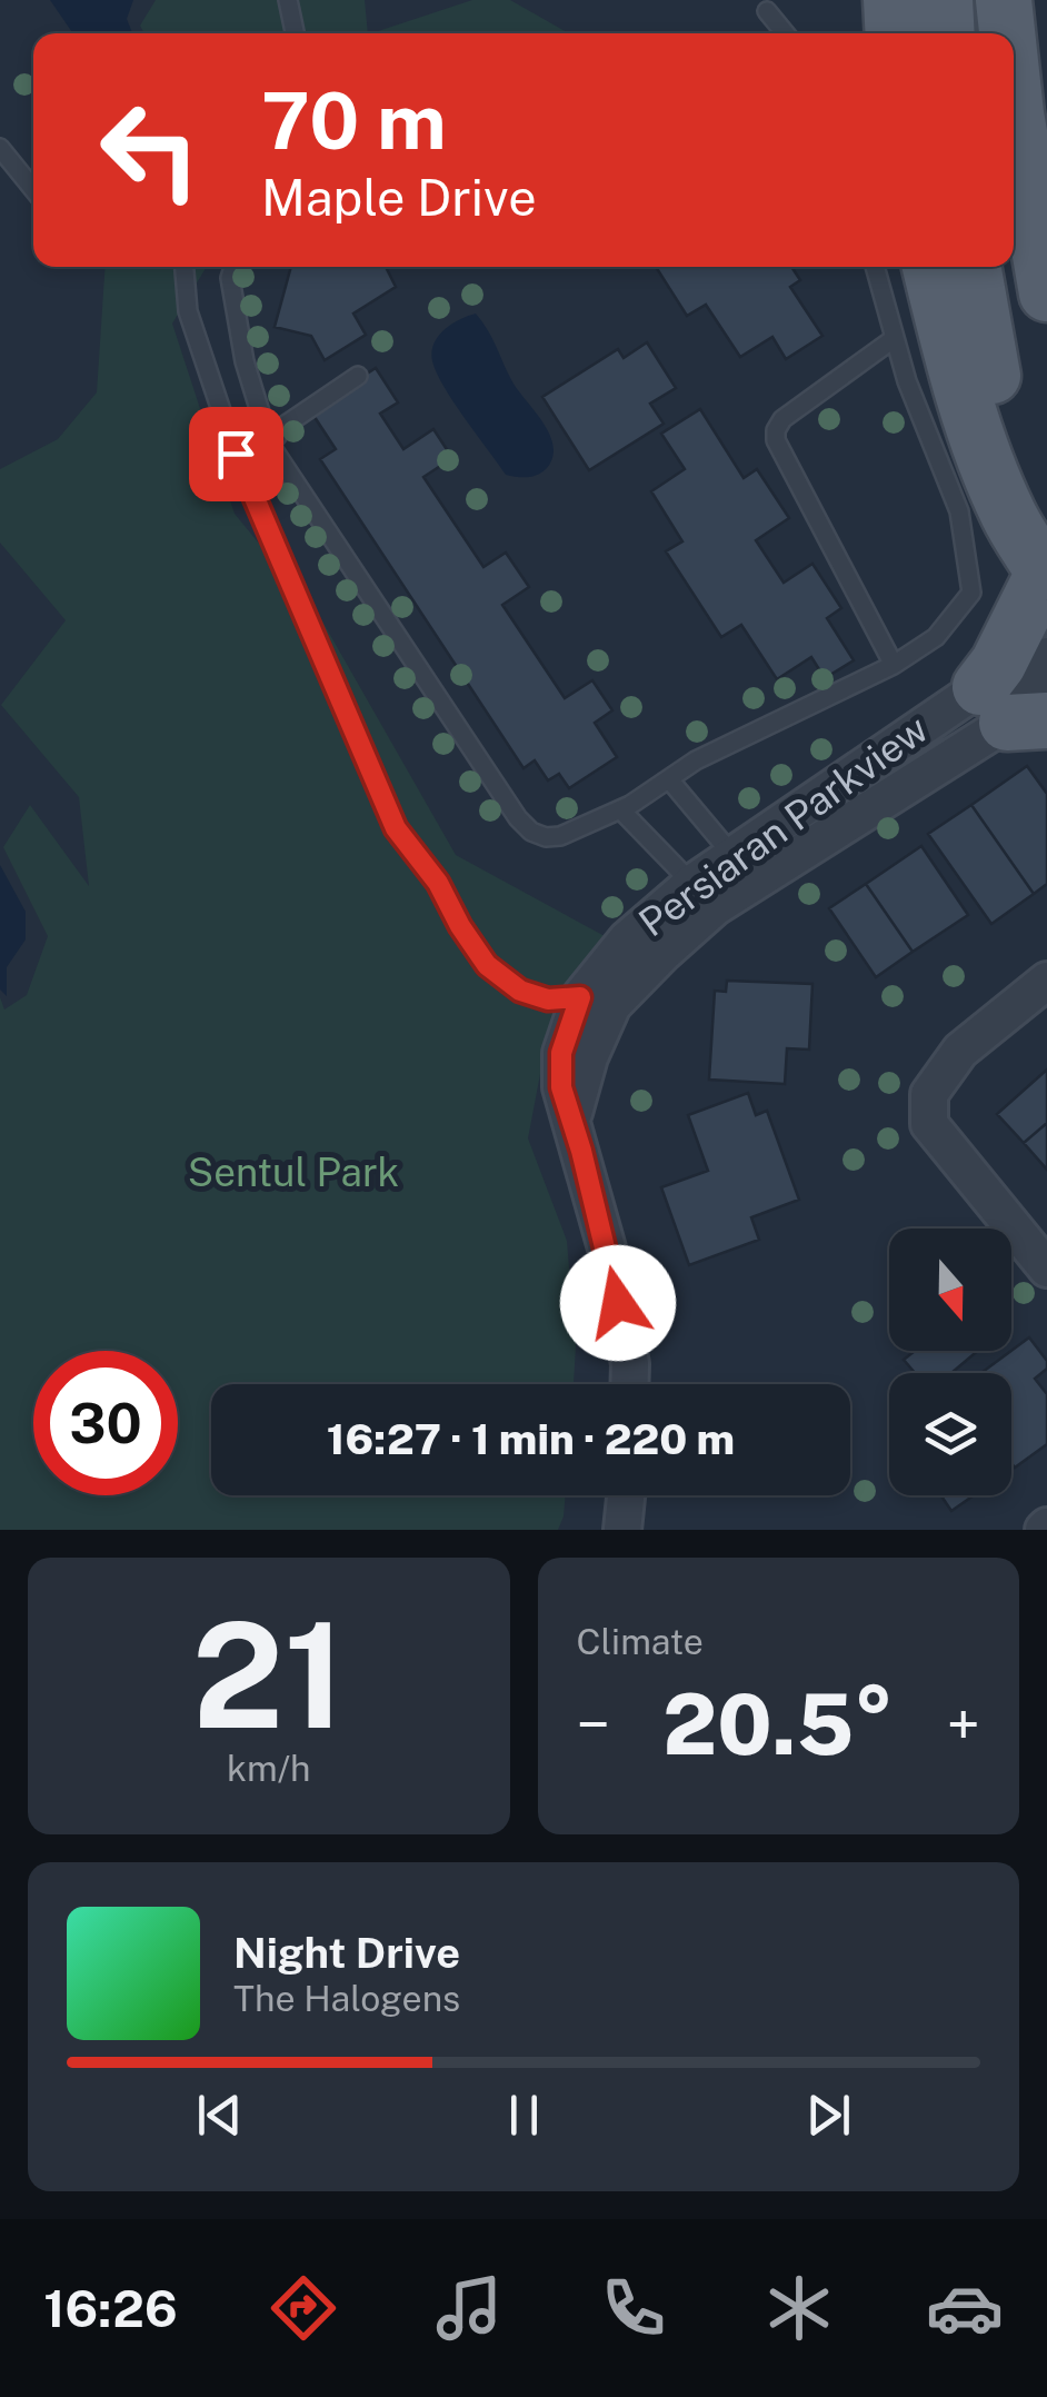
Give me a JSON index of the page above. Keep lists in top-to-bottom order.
{
  "streets": {
    "street": ["Persiaran Parkview"]
  },
  "parks": ["Sentul Park"],
  "north": "bottom",
  "page": {
    "turn": ["70 m", "Maple Drive"],
    "limit": "30",
    "trip": "16:27 · 1 min · 220 m",
    "tile": [
      ["21", "km/h"],
      "Climate"
    ],
    "heat": ["−", "20.5°", "+"],
    "song": ["Night Drive", "The Halogens"],
    "tabs": "16:26"
  }
}
